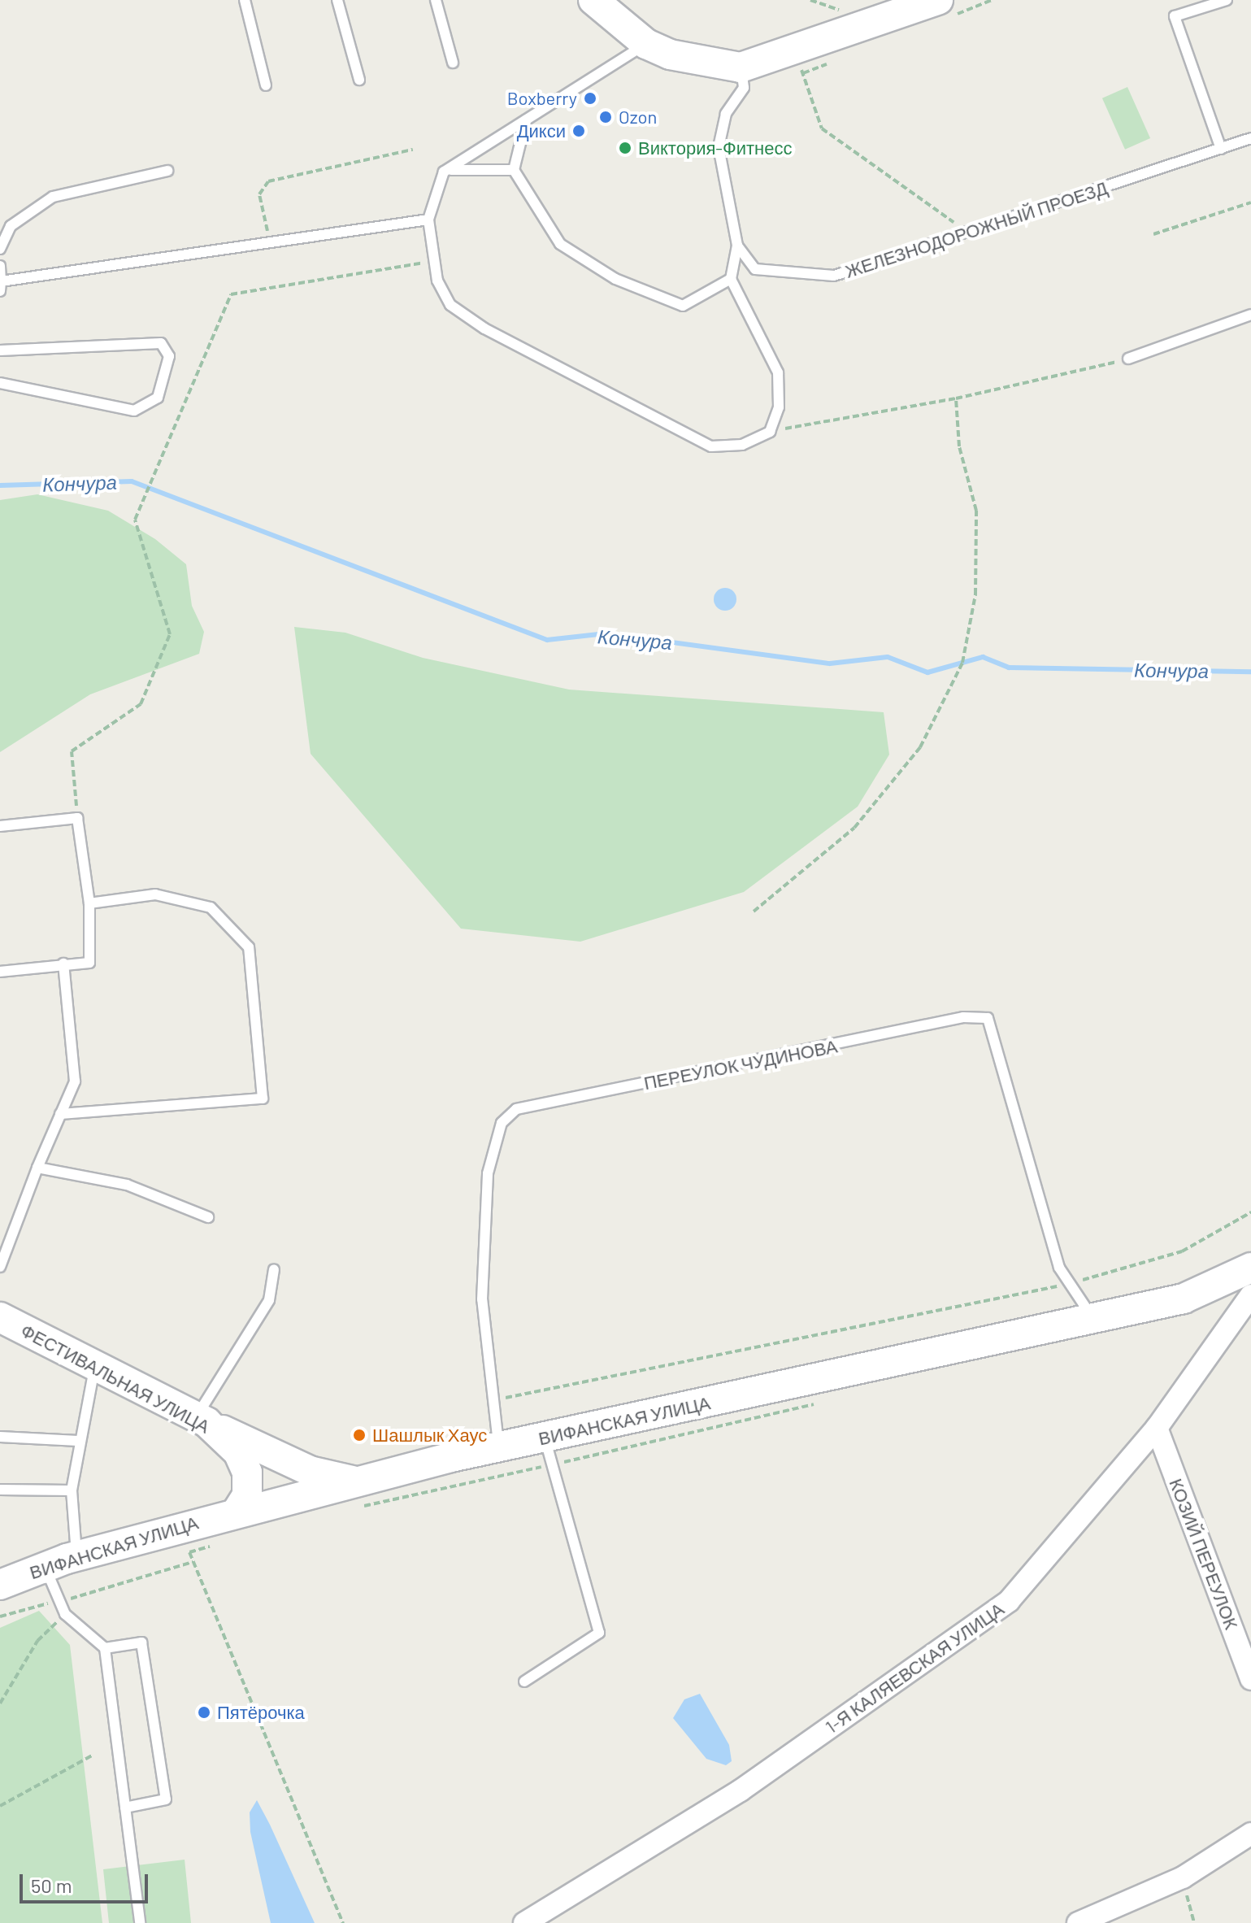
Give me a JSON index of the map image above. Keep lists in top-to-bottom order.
{
  "streets": {
    "main road": ["ФЕСТИВАЛЬНАЯ УЛИЦА", "ВИФАНСКАЯ УЛИЦА"],
    "street": ["КОЗИЙ ПЕРЕУЛОК", "1-Я КАЛЯЕВСКАЯ УЛИЦА"],
    "lane": ["ЖЕЛЕЗНОДОРОЖНЫЙ ПРОЕЗД", "ПЕРЕУЛОК ЧУДИНОВА"]
  },
  "crossings": [
    ["ПЕРЕУЛОК ЧУДИНОВА", "ВИФАНСКАЯ УЛИЦА"],
    ["ФЕСТИВАЛЬНАЯ УЛИЦА", "ВИФАНСКАЯ УЛИЦА"],
    ["КОЗИЙ ПЕРЕУЛОК", "1-Я КАЛЯЕВСКАЯ УЛИЦА"]
  ],
  "water": ["Кончура"],
  "places": [
    "Boxberry",
    "Ozon",
    "Дикси",
    "Виктория-Фитнесс",
    "Шашлык Хаус",
    "Пятёрочка"
  ],
  "scale_bar": "50 m"
}
